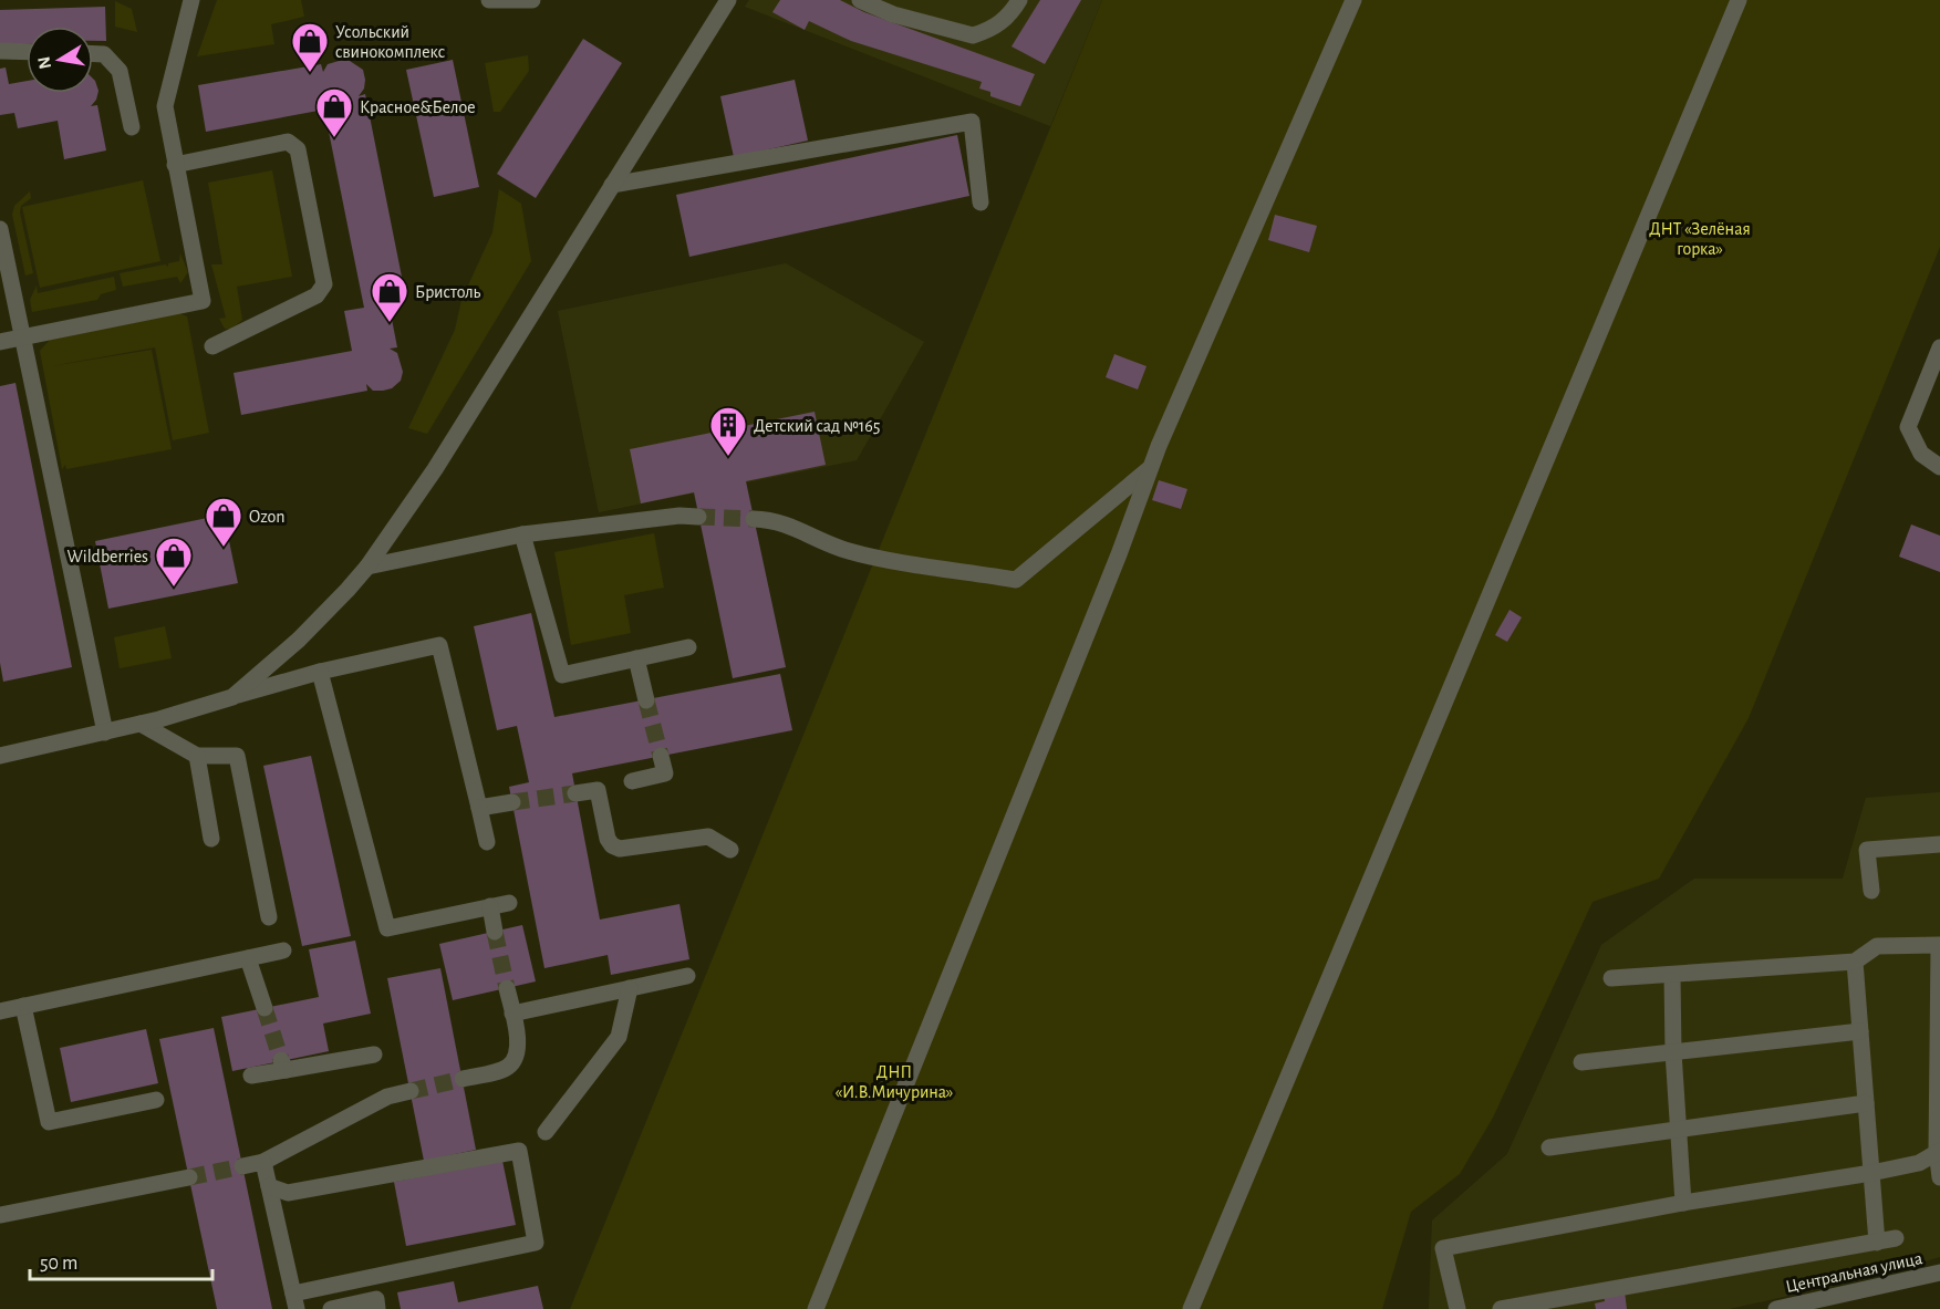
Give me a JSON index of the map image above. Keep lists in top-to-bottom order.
{
  "streets": {
    "street": ["Центральная улица"]
  },
  "parks": ["ДНТ «Зелёная горка»", "ДНП «И.В.Мичурина»"],
  "places": {
    "shop": [
      "Усольский свинокомплекс",
      "Красное&Белое",
      "Бристоль",
      "Ozon",
      "Wildberries"
    ],
    "building": ["Детский сад №165"]
  },
  "scale_bar": "50 m",
  "north": "left"
}
